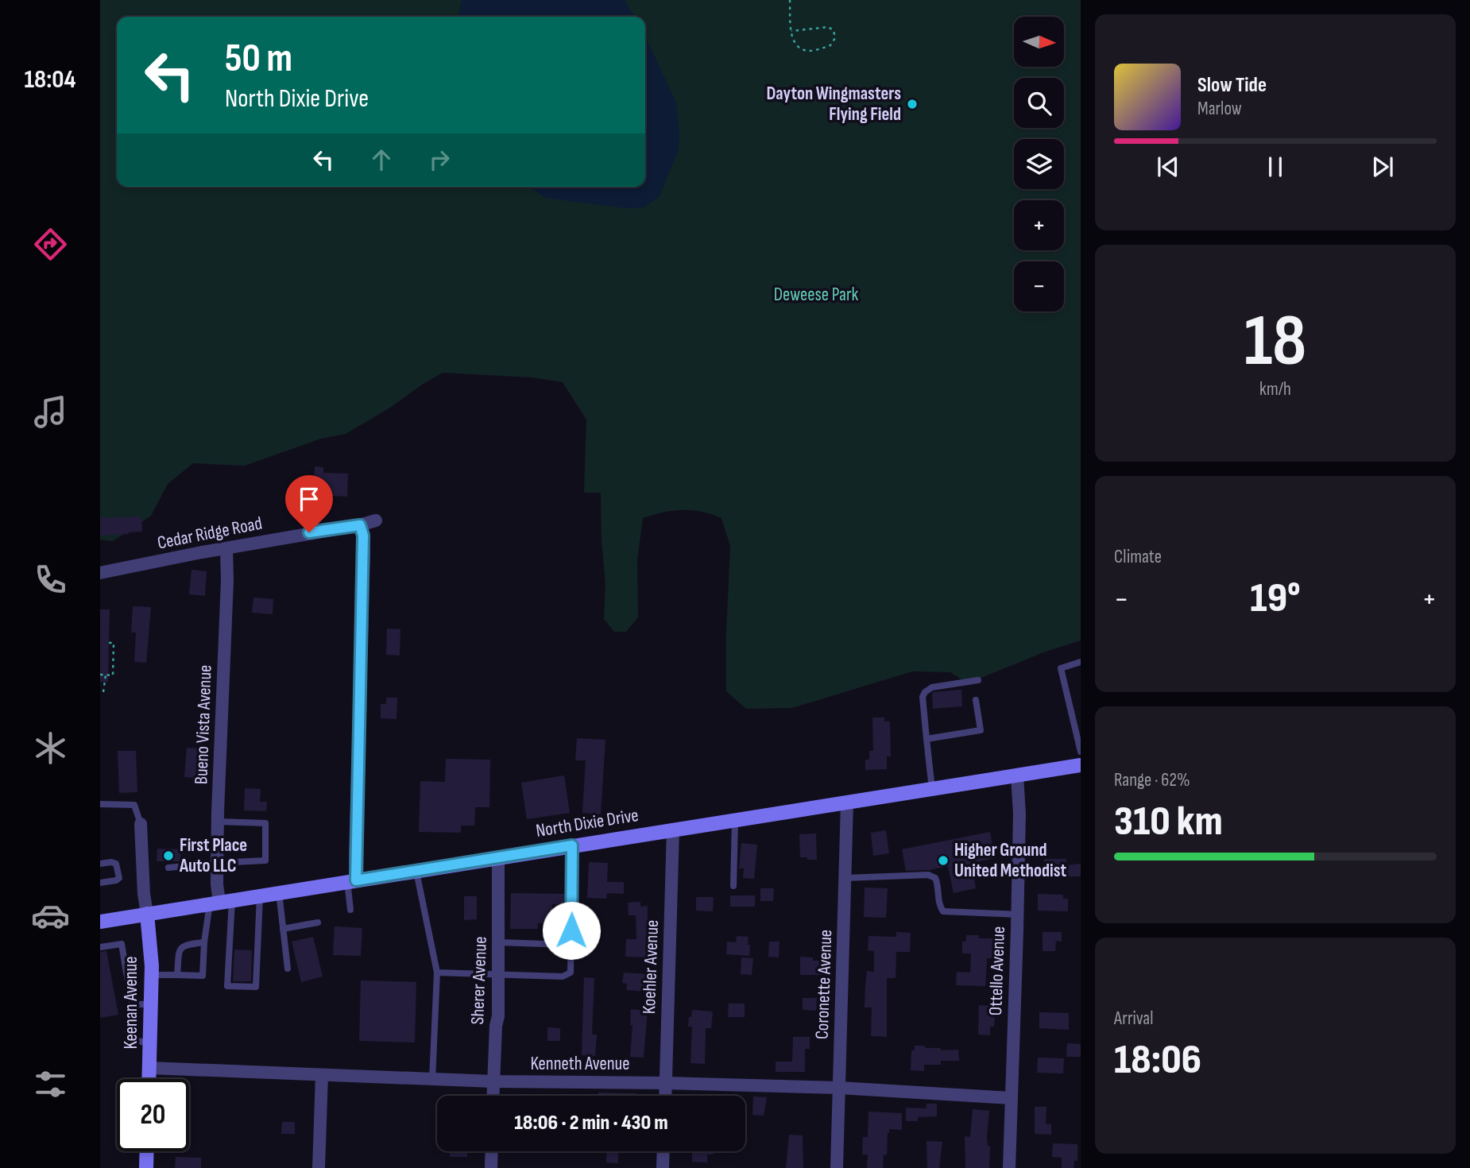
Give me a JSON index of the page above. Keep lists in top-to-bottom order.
{
  "streets": {
    "main road": ["North Dixie Drive", "Keenan Avenue"],
    "street": [
      "Cedar Ridge Road",
      "Bueno Vista Avenue",
      "Koehler Avenue",
      "Ottello Avenue",
      "Sherer Avenue",
      "Coronette Avenue",
      "Kenneth Avenue"
    ]
  },
  "crossings": [
    ["Cedar Ridge Road", "Bueno Vista Avenue"],
    ["Bueno Vista Avenue", "North Dixie Drive"],
    ["North Dixie Drive", "Koehler Avenue"],
    ["North Dixie Drive", "Ottello Avenue"],
    ["North Dixie Drive", "Sherer Avenue"],
    ["North Dixie Drive", "Coronette Avenue"],
    ["North Dixie Drive", "Keenan Avenue"],
    ["Koehler Avenue", "Kenneth Avenue"],
    ["Ottello Avenue", "Kenneth Avenue"],
    ["Sherer Avenue", "Kenneth Avenue"],
    ["Coronette Avenue", "Kenneth Avenue"],
    ["Keenan Avenue", "Kenneth Avenue"]
  ],
  "parks": ["Deweese Park"],
  "places": ["Dayton Wingmasters Flying Field", "First Place Auto LLC", "Higher Ground United Methodist"],
  "north": "right",
  "page": {
    "tabs": "18:04",
    "map_buttons": ["+", "−"],
    "turn": ["50 m", "North Dixie Drive"],
    "song": ["Slow Tide", "Marlow"],
    "tile": [
      ["18", "km/h"],
      "Climate",
      ["Range · 62%", "310 km"],
      ["Arrival", "18:06"]
    ],
    "heat": ["−", "19°", "+"],
    "limit": "20",
    "trip": "18:06 · 2 min · 430 m"
  }
}
